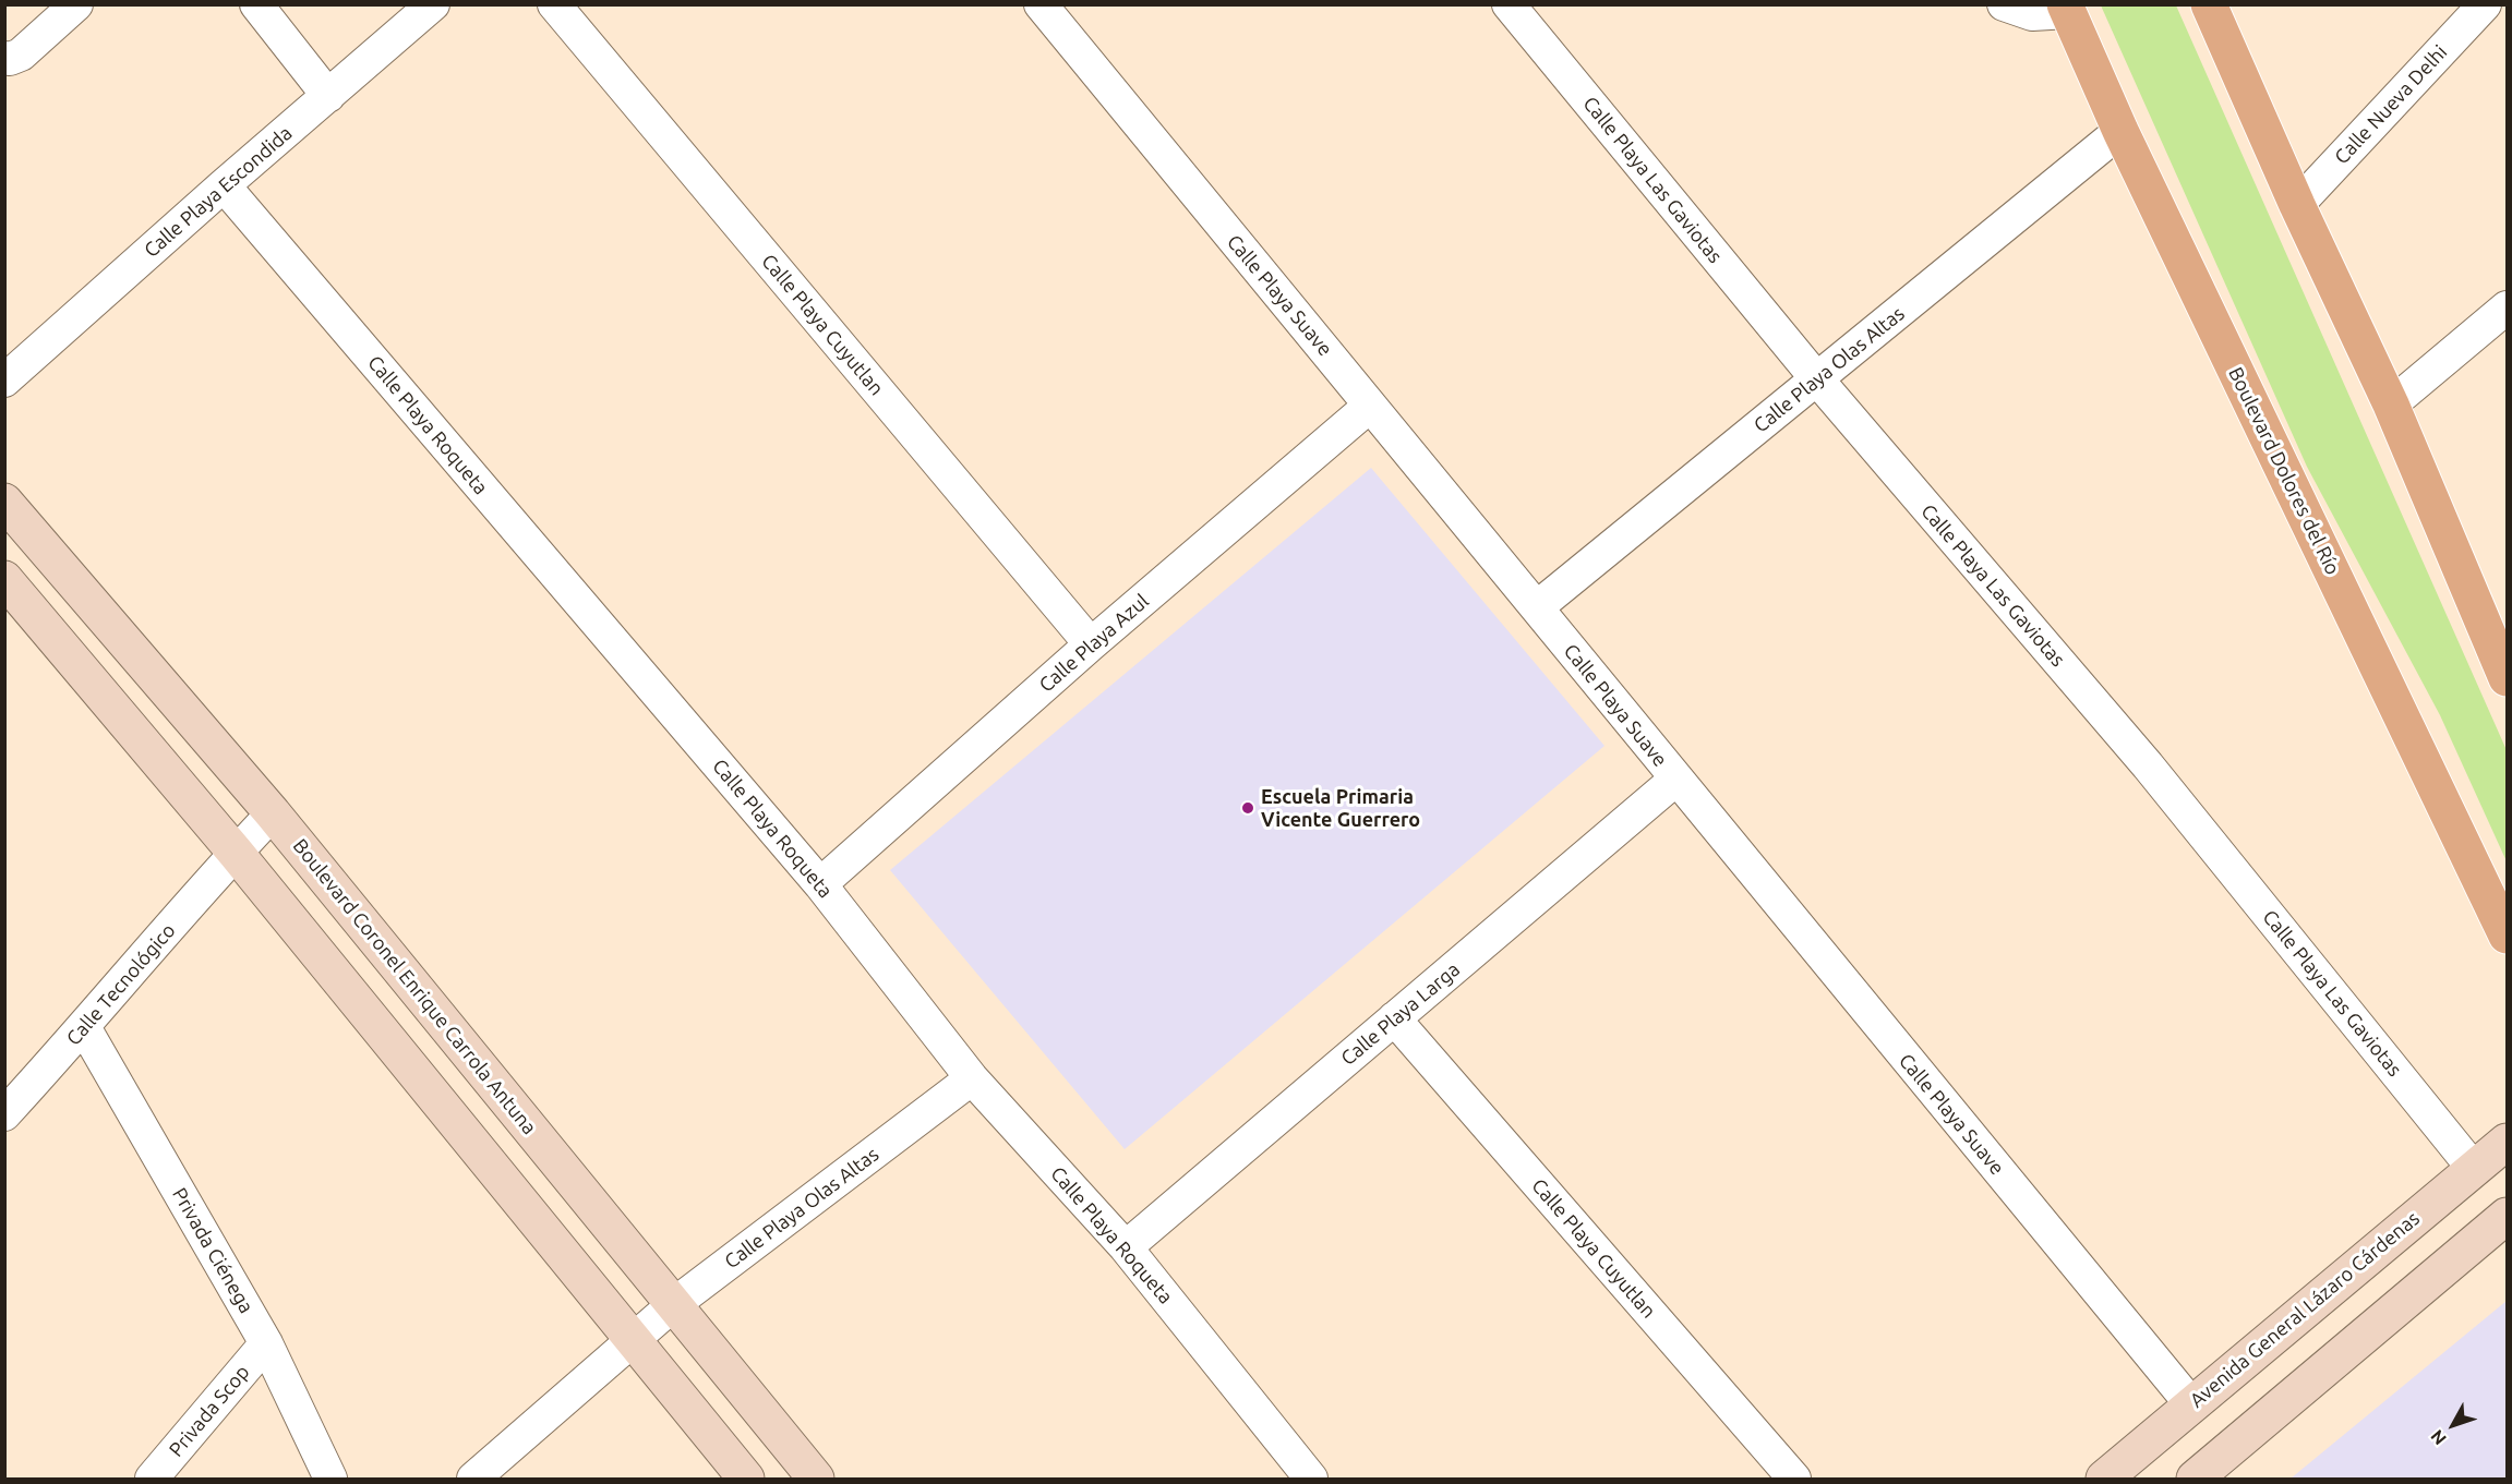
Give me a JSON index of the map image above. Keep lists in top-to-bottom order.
{
  "streets": {
    "main road": ["Boulevard Dolores del Río", "Boulevard Coronel Enrique Carrola Antuna", "Avenida General Lázaro Cárdenas"],
    "street": [
      "Calle Nueva Delhi",
      "Calle Playa Las Gaviotas",
      "Calle Playa Escondida",
      "Calle Playa Suave",
      "Calle Playa Cuyutlan",
      "Calle Playa Olas Altas",
      "Calle Playa Roqueta",
      "Calle Playa Azul",
      "Calle Tecnológico",
      "Calle Playa Larga",
      "Privada Ciénega",
      "Privada Scop"
    ]
  },
  "crossings": [
    ["Calle Playa Las Gaviotas", "Calle Playa Olas Altas"],
    ["Calle Playa Las Gaviotas", "Avenida General Lázaro Cárdenas"],
    ["Calle Playa Escondida", "Calle Playa Roqueta"],
    ["Calle Playa Suave", "Calle Playa Olas Altas"],
    ["Calle Playa Suave", "Calle Playa Azul"],
    ["Calle Playa Suave", "Calle Playa Larga"],
    ["Calle Playa Suave", "Avenida General Lázaro Cárdenas"],
    ["Calle Playa Cuyutlan", "Calle Playa Azul"],
    ["Calle Playa Cuyutlan", "Calle Playa Larga"],
    ["Calle Playa Olas Altas", "Calle Playa Roqueta"],
    ["Calle Playa Olas Altas", "Boulevard Dolores del Río"],
    ["Calle Playa Olas Altas", "Boulevard Coronel Enrique Carrola Antuna"],
    ["Calle Playa Roqueta", "Calle Playa Azul"],
    ["Calle Playa Roqueta", "Calle Playa Larga"],
    ["Calle Tecnológico", "Boulevard Coronel Enrique Carrola Antuna"],
    ["Calle Tecnológico", "Privada Ciénega"],
    ["Privada Ciénega", "Privada Scop"]
  ],
  "places": ["Escuela Primaria Vicente Guerrero"],
  "north": "bottom left"
}
